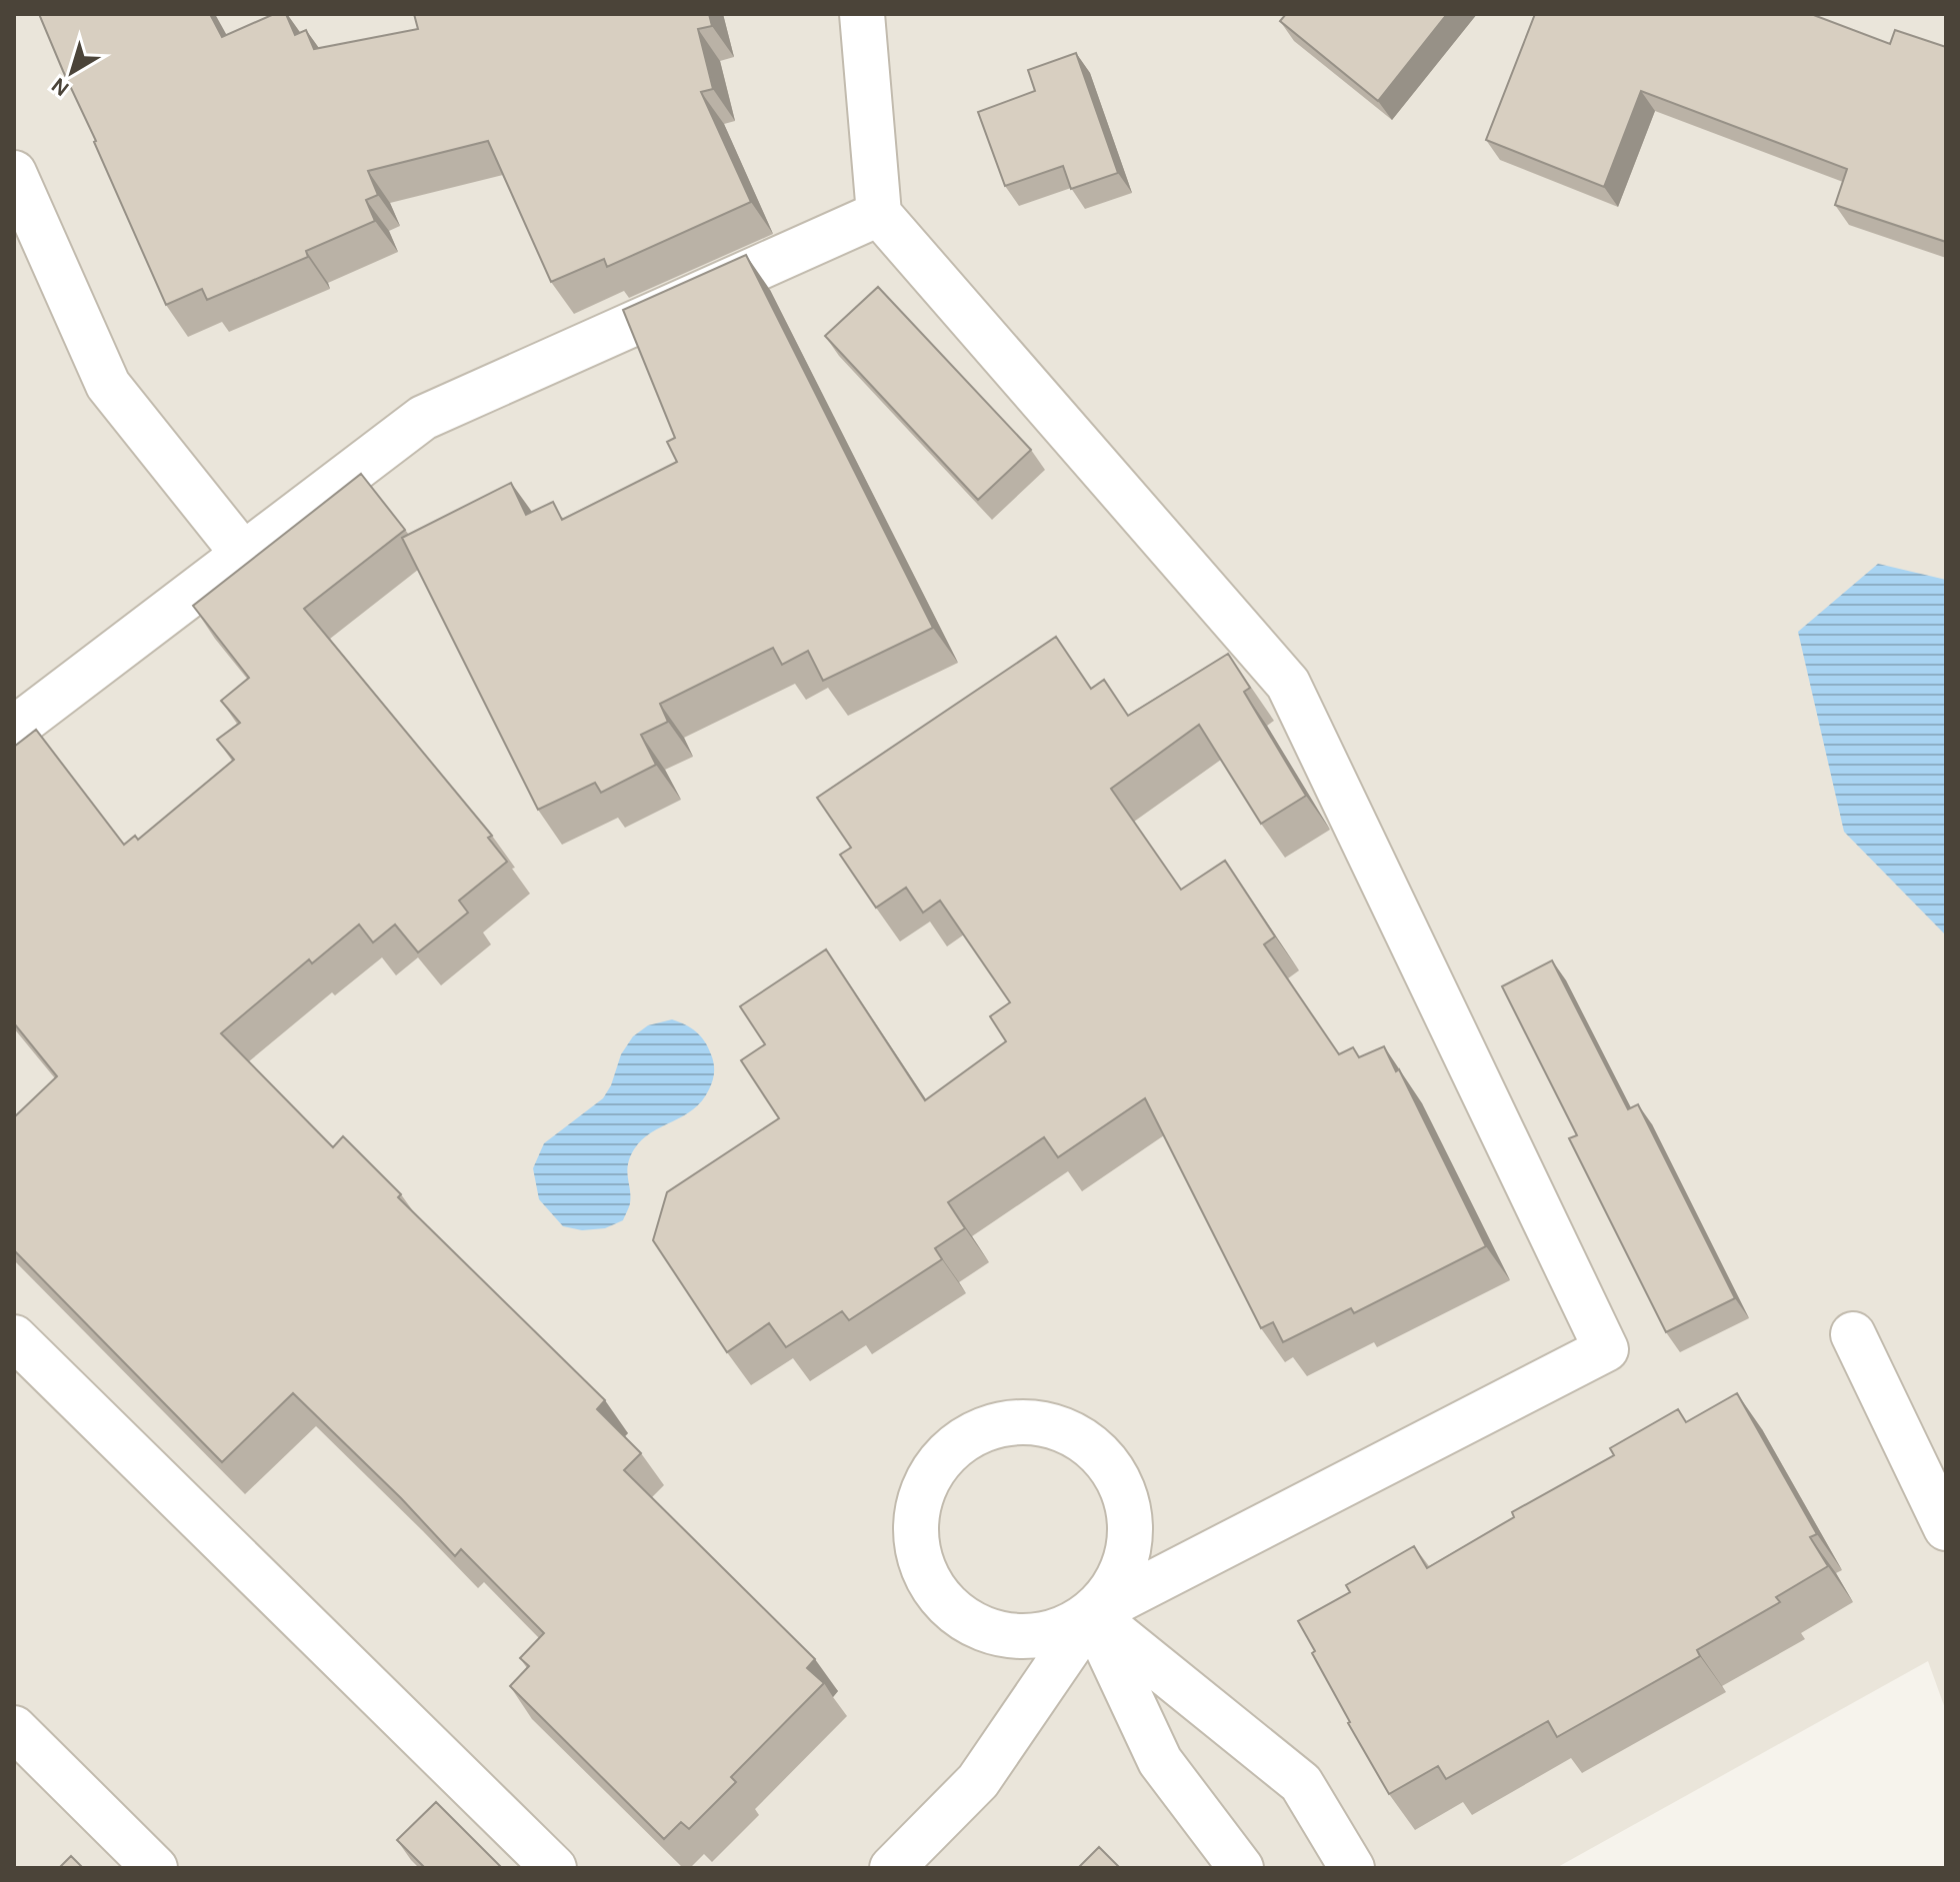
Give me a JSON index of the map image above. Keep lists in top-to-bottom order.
{
  "north": "bottom left"
}
